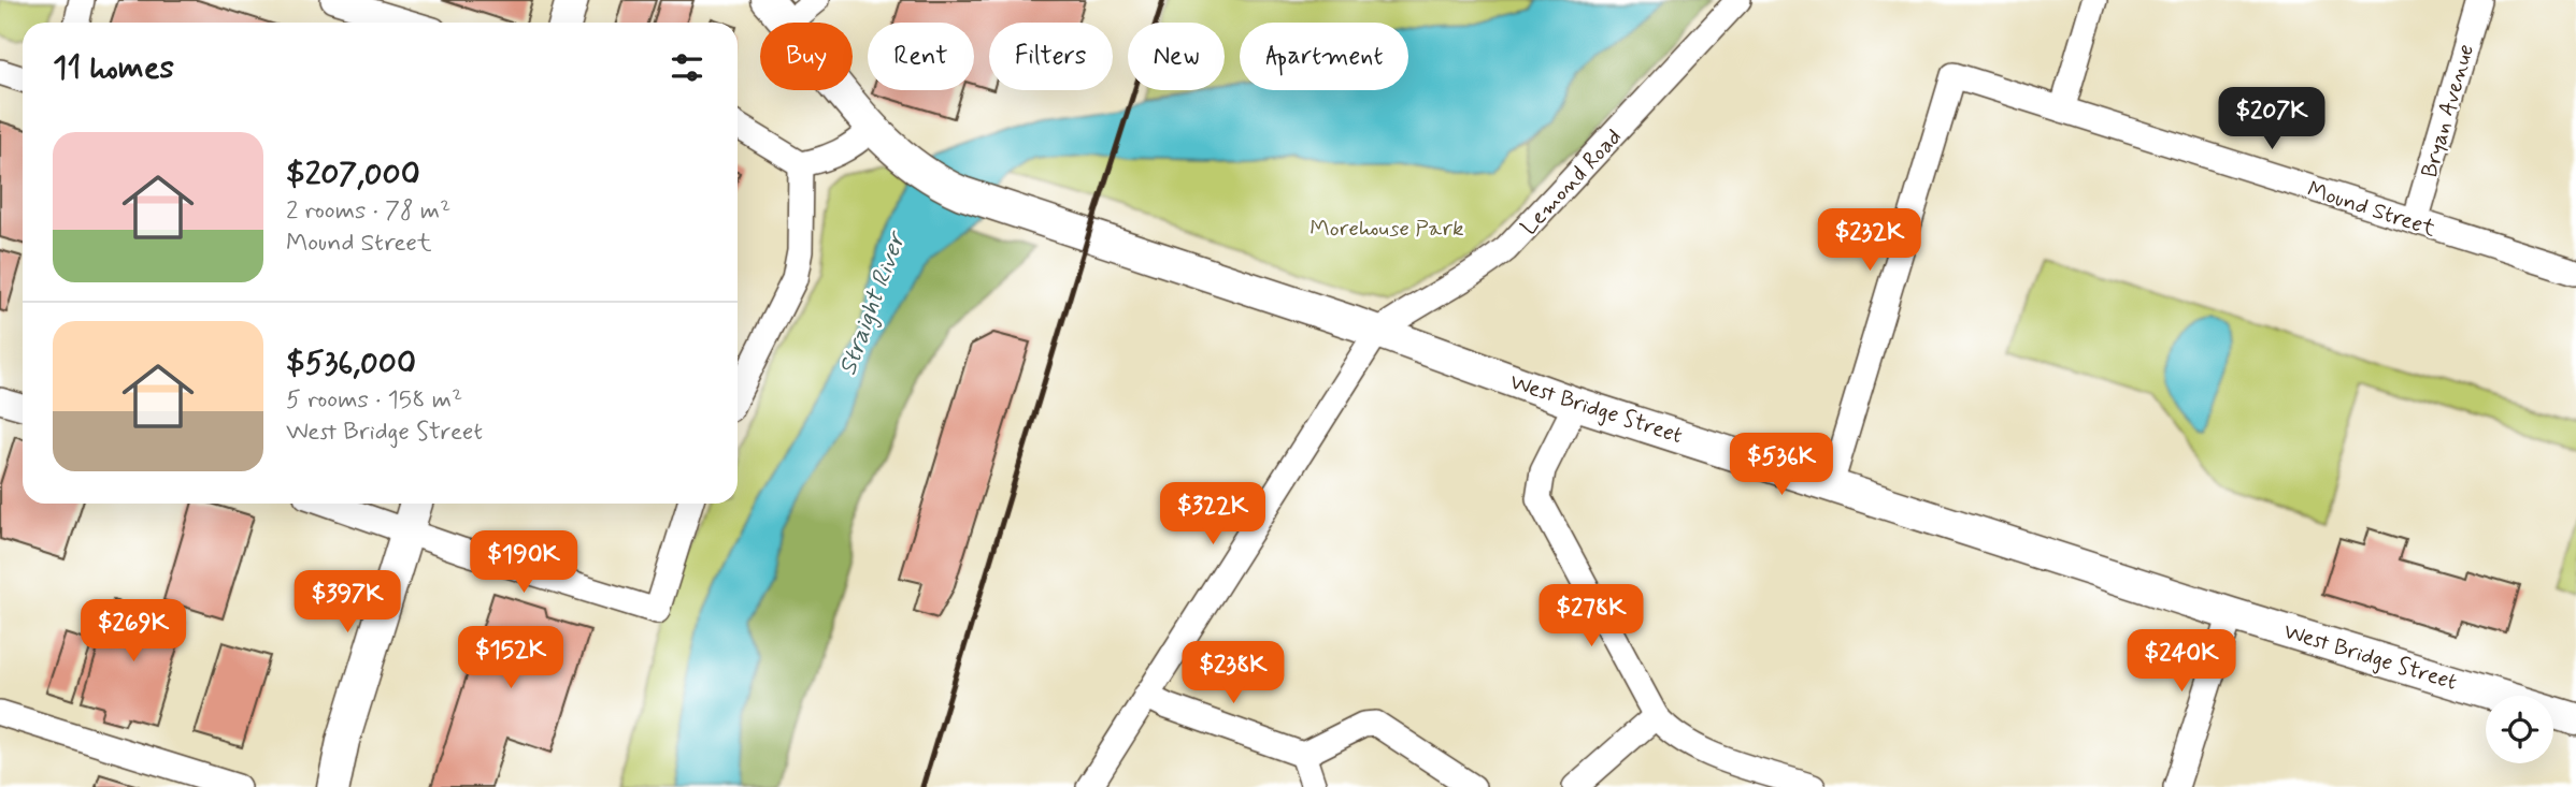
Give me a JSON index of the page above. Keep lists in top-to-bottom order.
{
  "streets": {
    "main road": ["West Bridge Street"],
    "street": ["Bryan Avenue", "Lemond Road", "Mound Street"]
  },
  "crossings": [
    ["Bryan Avenue", "Mound Street"],
    ["Lemond Road", "West Bridge Street"],
    ["Mound Street", "West Bridge Street"]
  ],
  "water": ["Straight River"],
  "parks": ["Morehouse Park"],
  "page": {
    "chip": [
      "Buy",
      "Rent",
      "Filters",
      "New",
      "Apartment"
    ],
    "heading": "11 homes",
    "price": [
      "$207K",
      "$232K",
      "$536K",
      "$322K",
      "$190K",
      "$397K",
      "$278K",
      "$269K",
      "$152K",
      "$240K",
      "$238K"
    ],
    "list": [
      {
        "name": "$207,000",
        "note": "2 rooms · 78 m² · Mound Street"
      },
      {
        "name": "$536,000",
        "note": "5 rooms · 158 m² · West Bridge Street"
      }
    ]
  }
}
